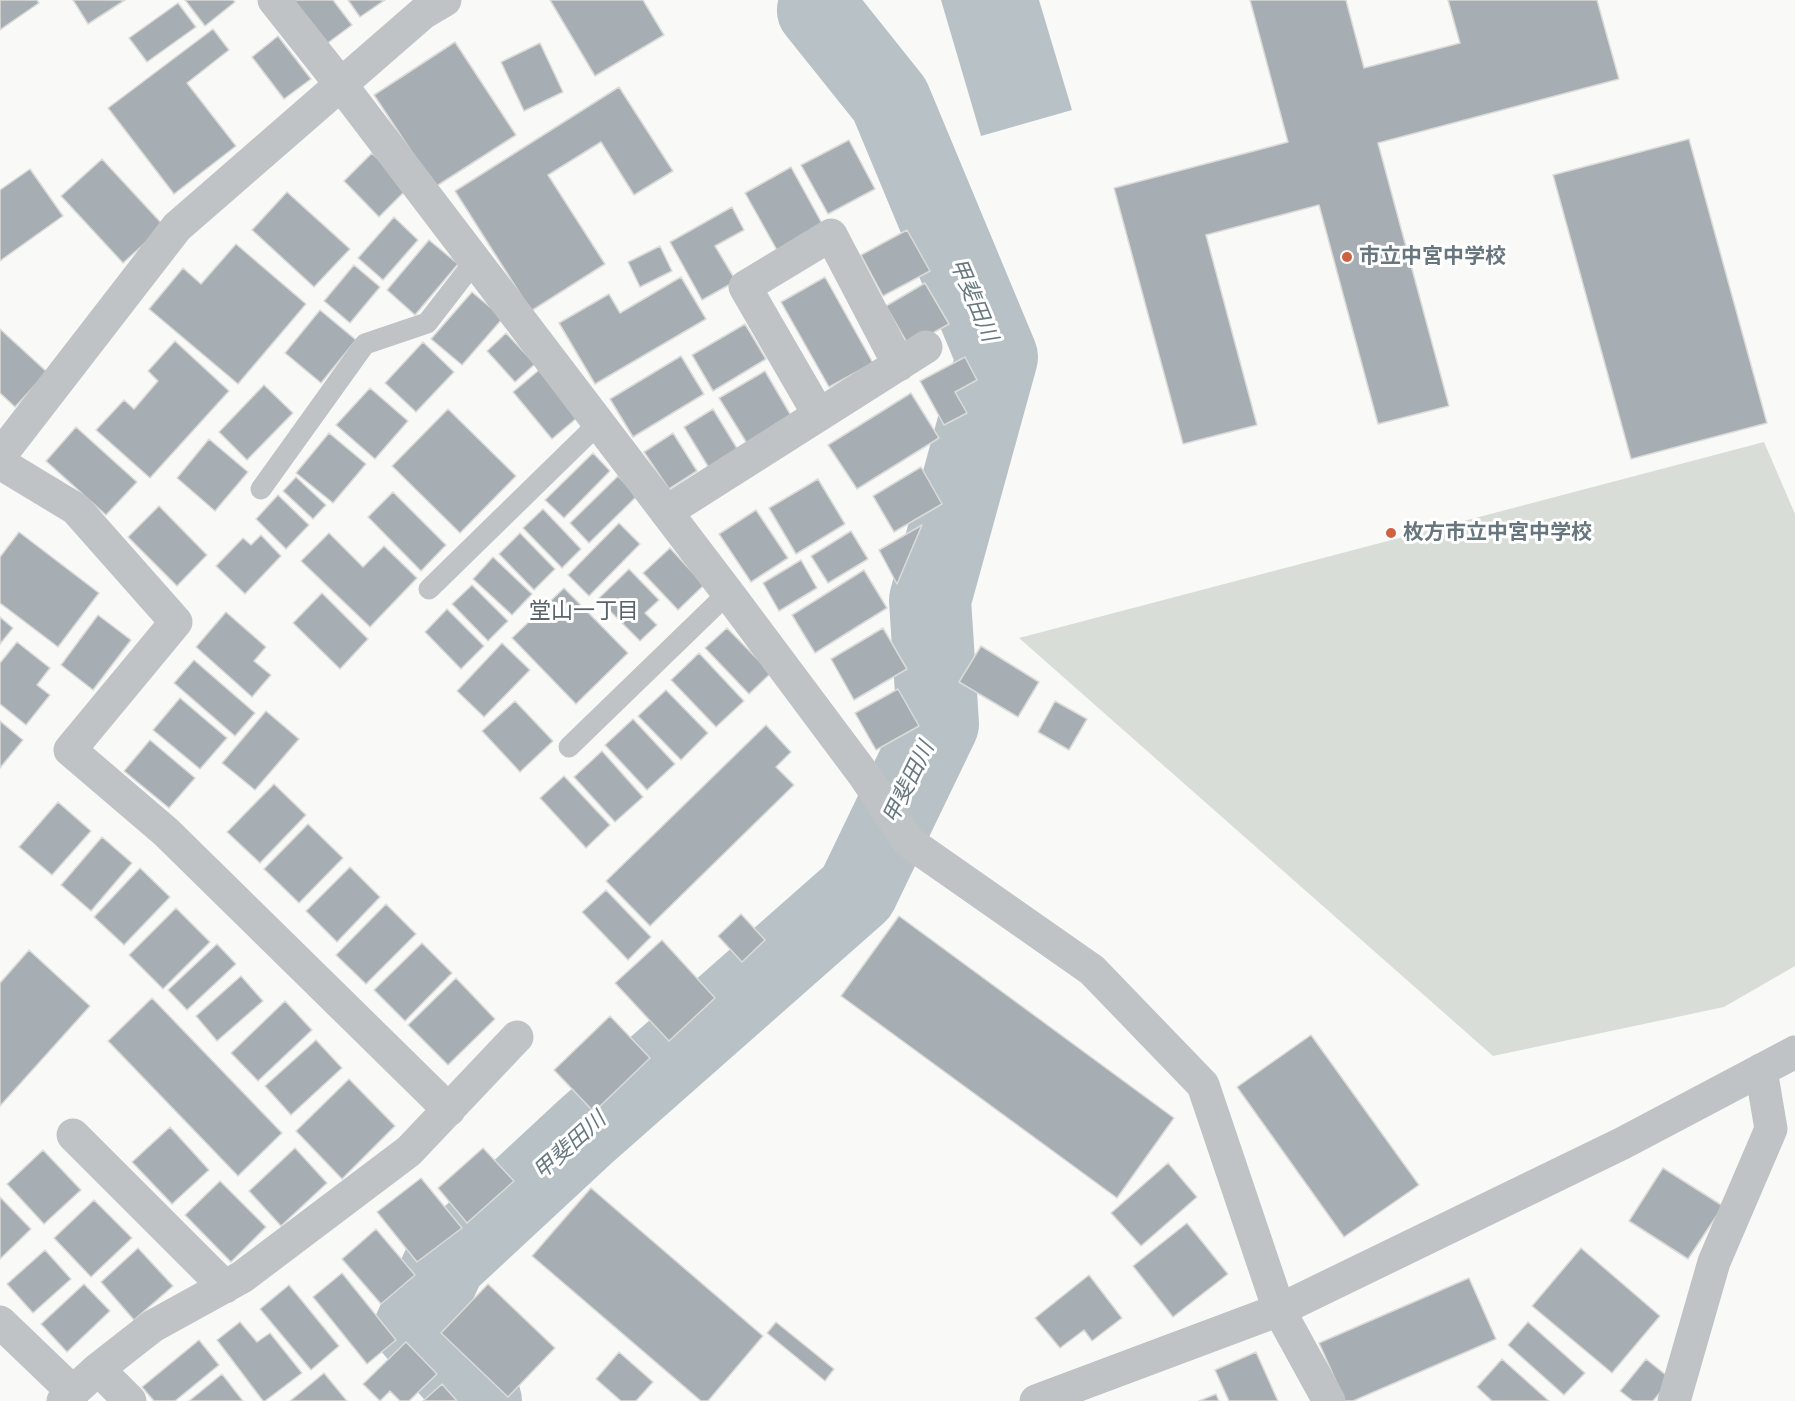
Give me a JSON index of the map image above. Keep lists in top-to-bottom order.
{
  "districts": ["堂山一丁目"],
  "water": ["甲斐田川"],
  "places": ["市立中宮中学校", "枚方市立中宮中学校"]
}
